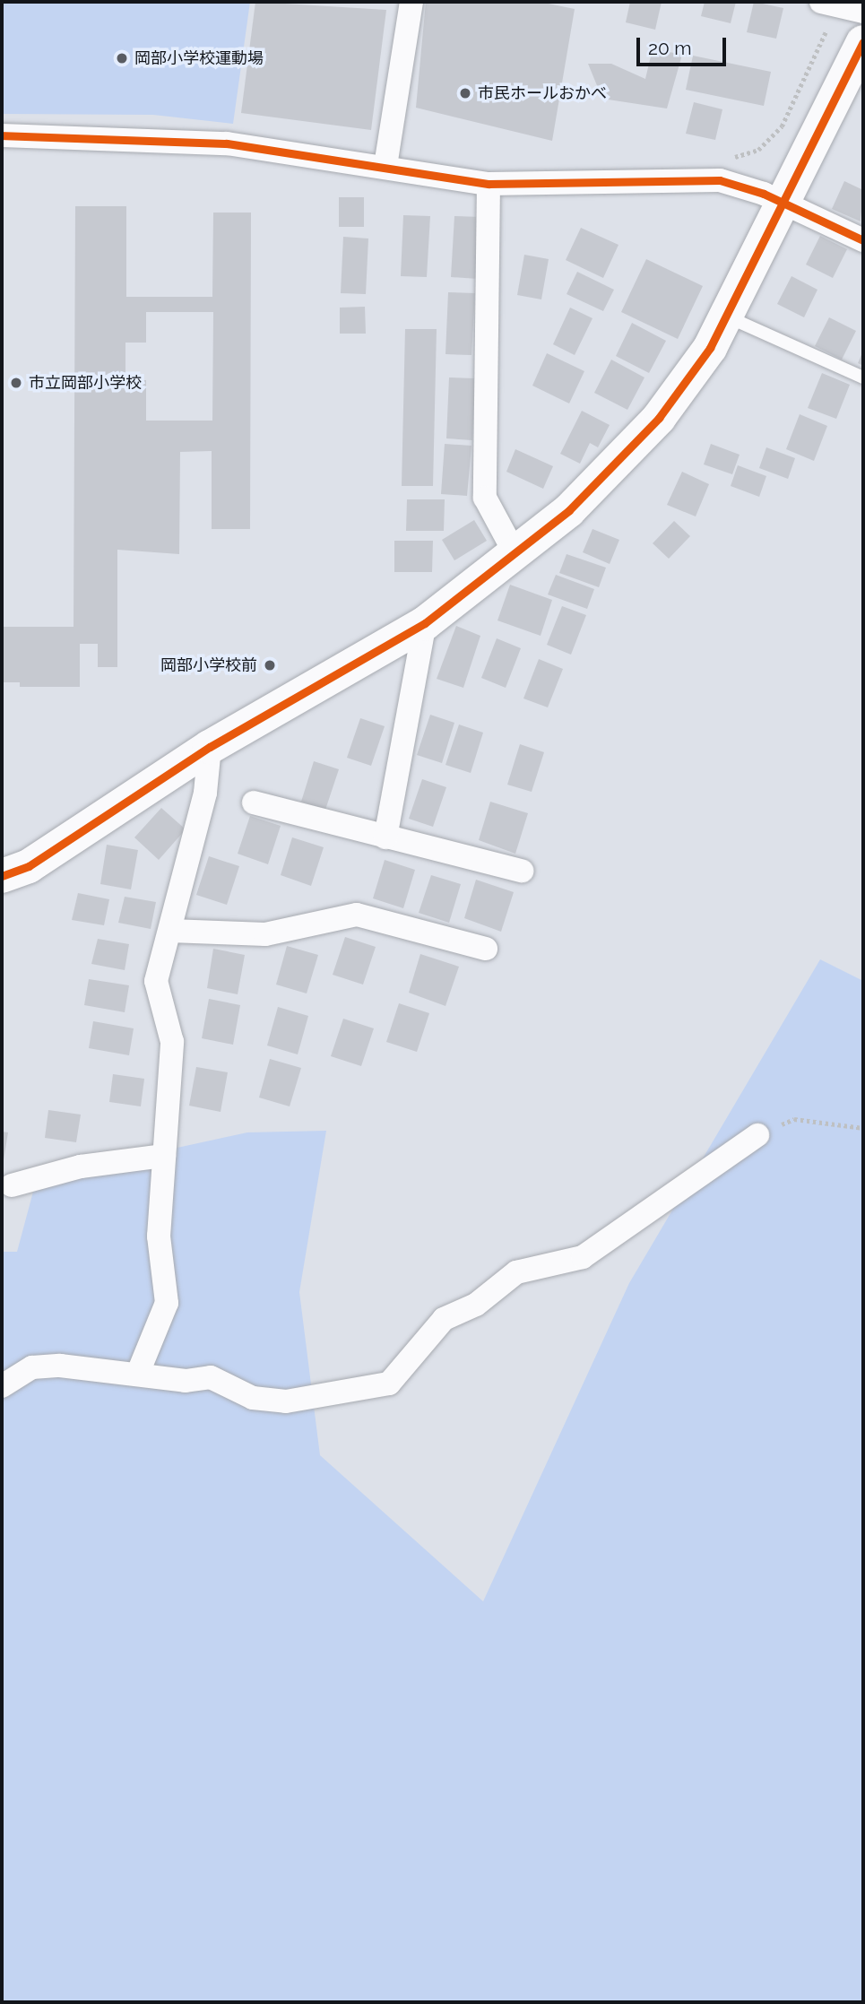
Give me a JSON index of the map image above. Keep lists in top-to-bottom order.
{
  "places": [
    "岡部小学校運動場",
    "市民ホールおかべ",
    "市立岡部小学校",
    "岡部小学校前"
  ],
  "scale_bar": "20 m"
}
